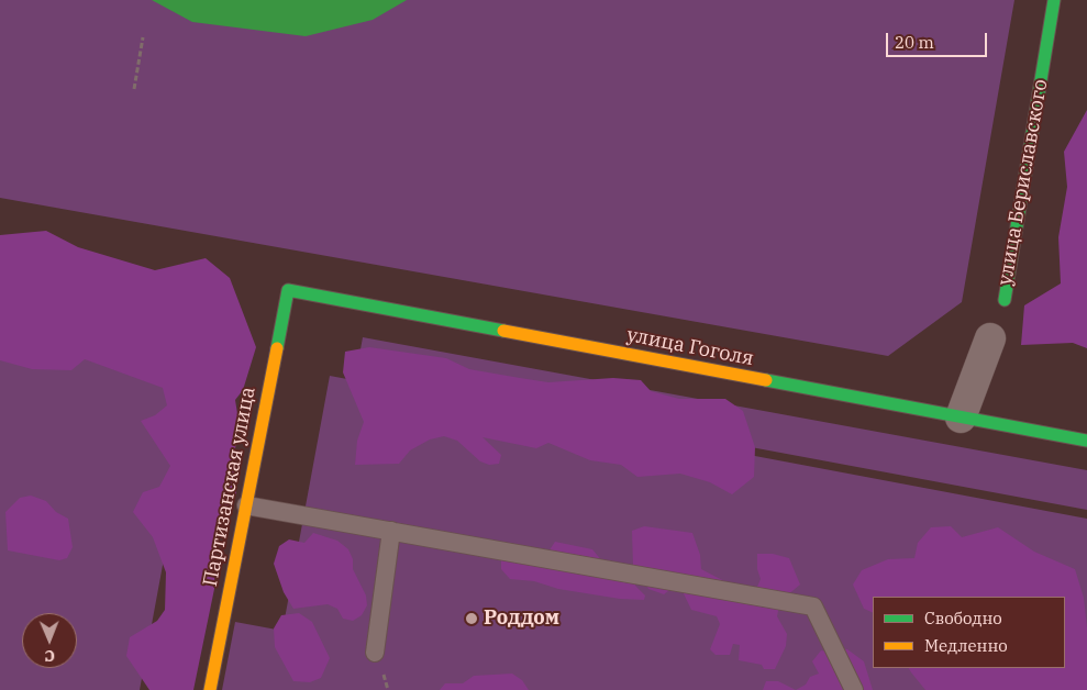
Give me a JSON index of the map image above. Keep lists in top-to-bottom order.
{
  "streets": {
    "street": ["улица Бериславского", "улица Гоголя", "Партизанская улица"]
  },
  "crossings": [
    ["улица Гоголя", "Партизанская улица"]
  ],
  "places": ["Роддом"],
  "legend": ["Свободно", "Медленно"],
  "scale_bar": "20 m",
  "north": "bottom"
}
